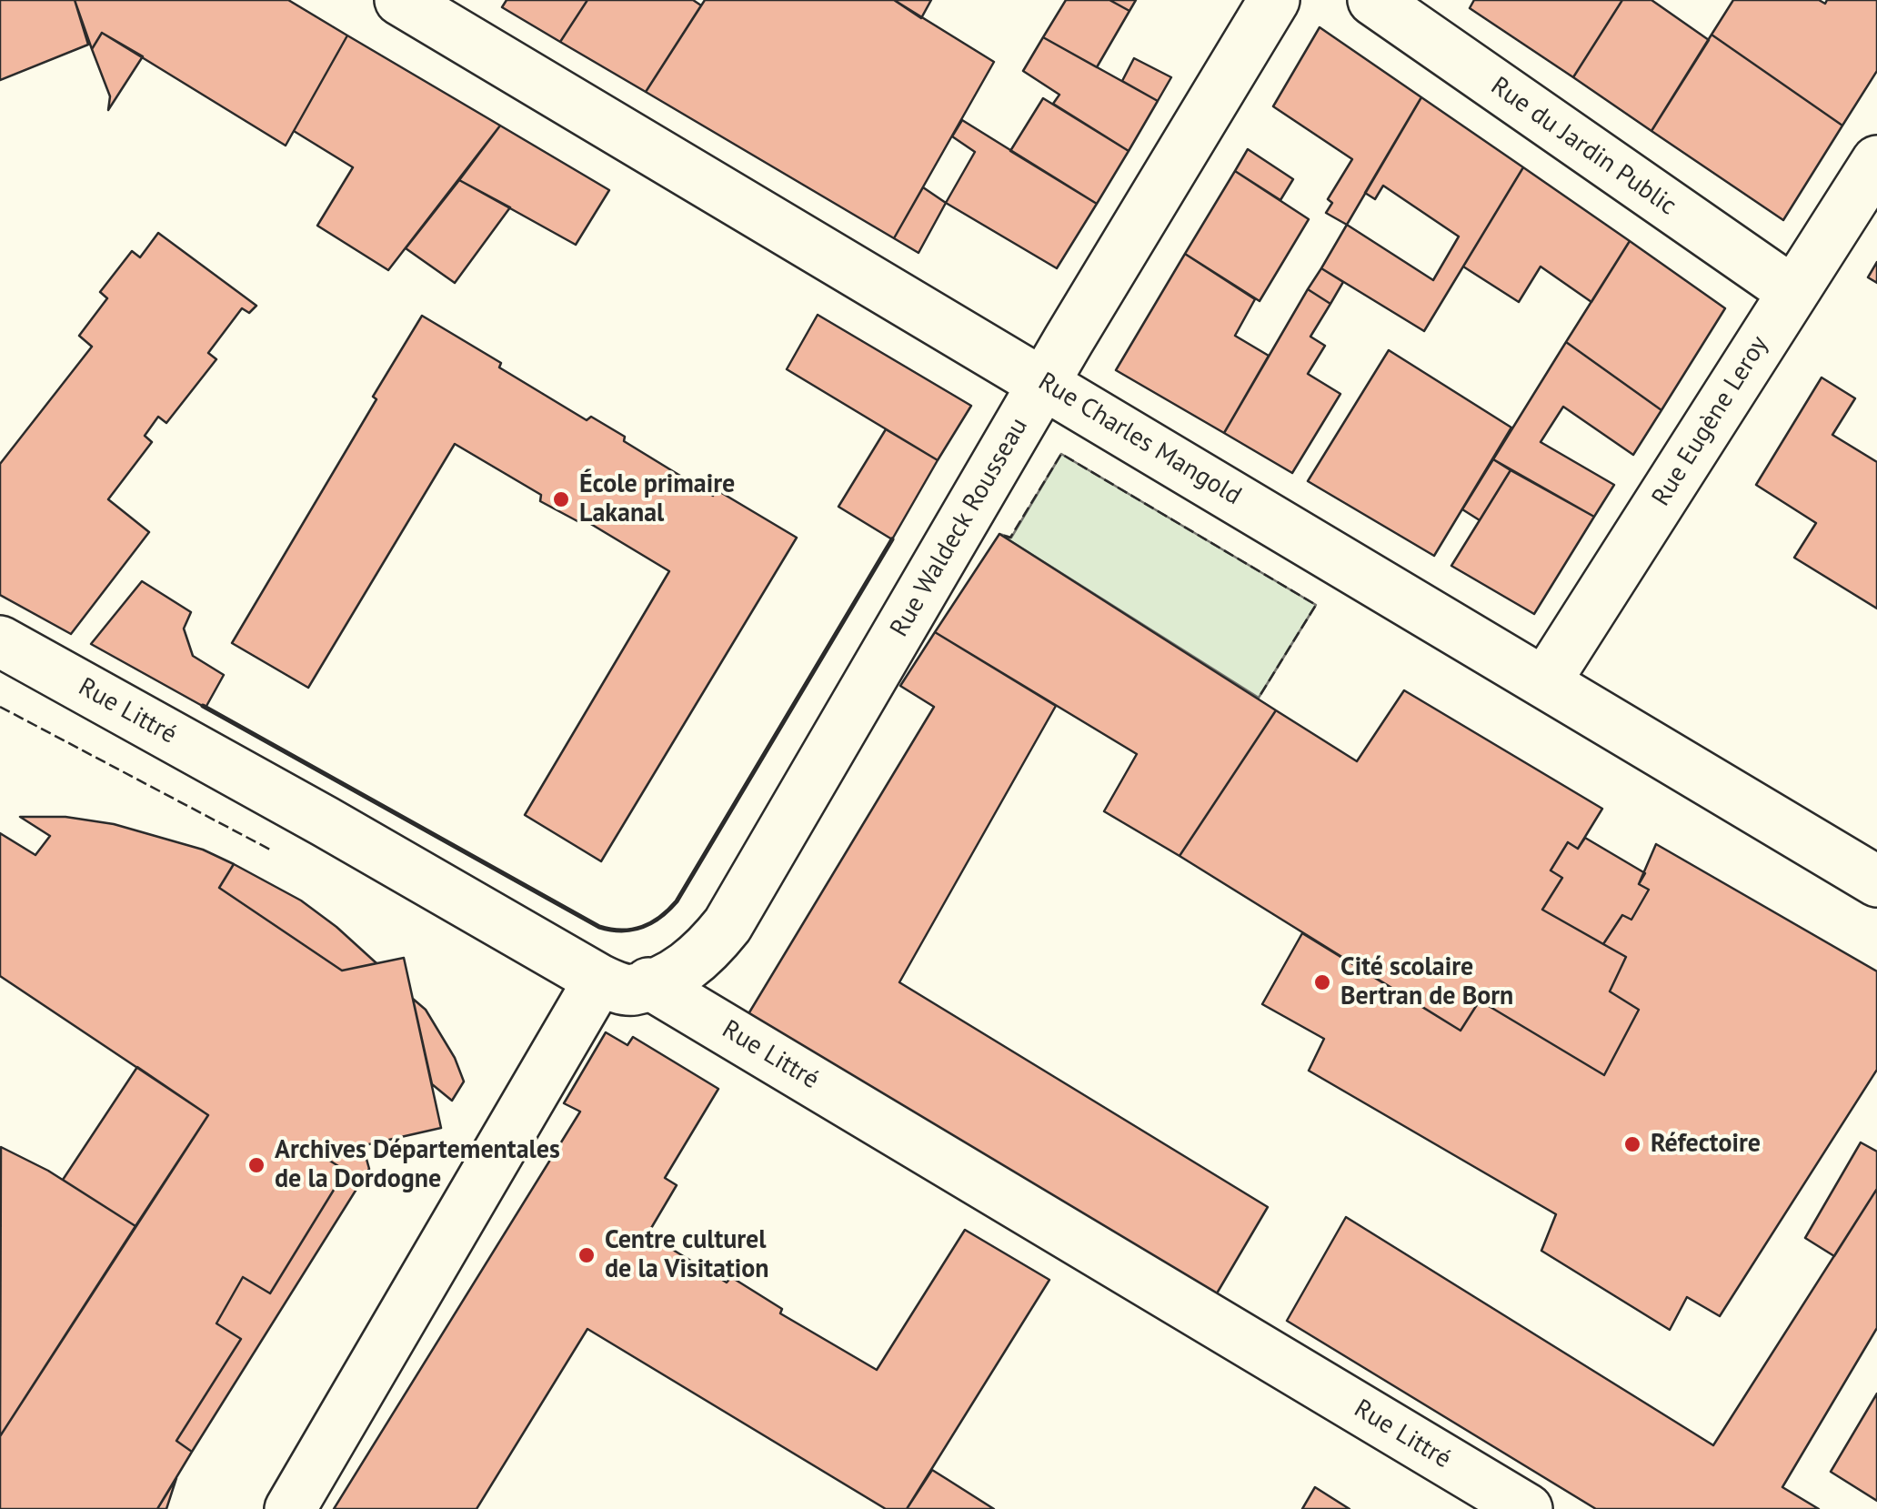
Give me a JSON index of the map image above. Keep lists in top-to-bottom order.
{
  "streets": {
    "street": [
      "Rue du Jardin Public",
      "Rue Eugène Leroy",
      "Rue Charles Mangold",
      "Rue Waldeck Rousseau",
      "Rue Littré"
    ]
  },
  "crossings": [
    ["Rue du Jardin Public", "Rue Eugène Leroy"],
    ["Rue Eugène Leroy", "Rue Charles Mangold"],
    ["Rue Charles Mangold", "Rue Waldeck Rousseau"],
    ["Rue Waldeck Rousseau", "Rue Littré"]
  ],
  "places": [
    "École primaire Lakanal",
    "Cité scolaire Bertran de Born",
    "Réfectoire",
    "Archives Départementales de la Dordogne",
    "Centre culturel de la Visitation"
  ]
}
